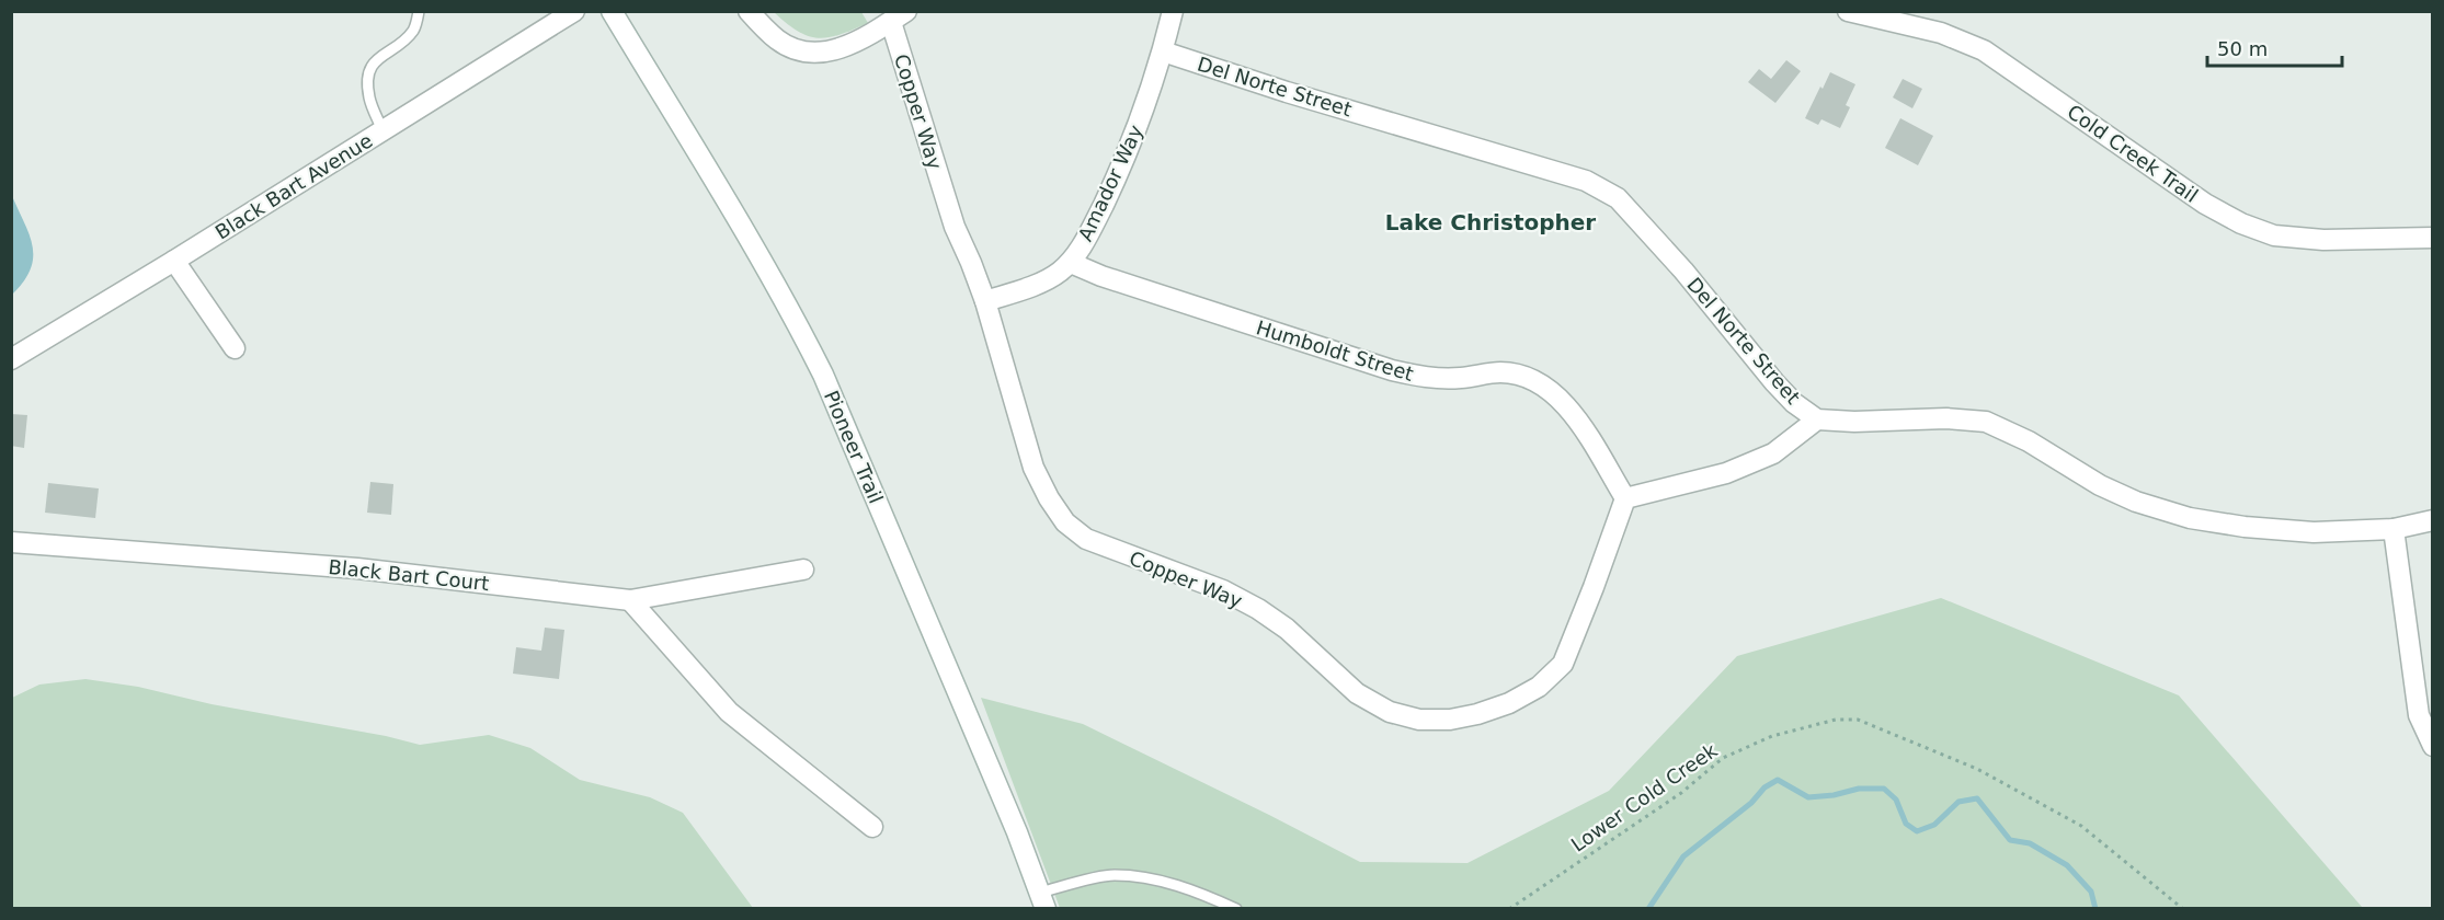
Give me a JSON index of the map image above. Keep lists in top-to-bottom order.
{
  "streets": {
    "street": [
      "Del Norte Street",
      "Copper Way",
      "Cold Creek Trail",
      "Amador Way",
      "Black Bart Avenue",
      "Humboldt Street",
      "Pioneer Trail",
      "Black Bart Court"
    ],
    "path": ["Lower Cold Creek"]
  },
  "crossings": [
    ["Del Norte Street", "Amador Way"],
    ["Copper Way", "Amador Way"],
    ["Copper Way", "Humboldt Street"],
    ["Amador Way", "Humboldt Street"]
  ],
  "districts": ["Lake Christopher"],
  "scale_bar": "50 m"
}
